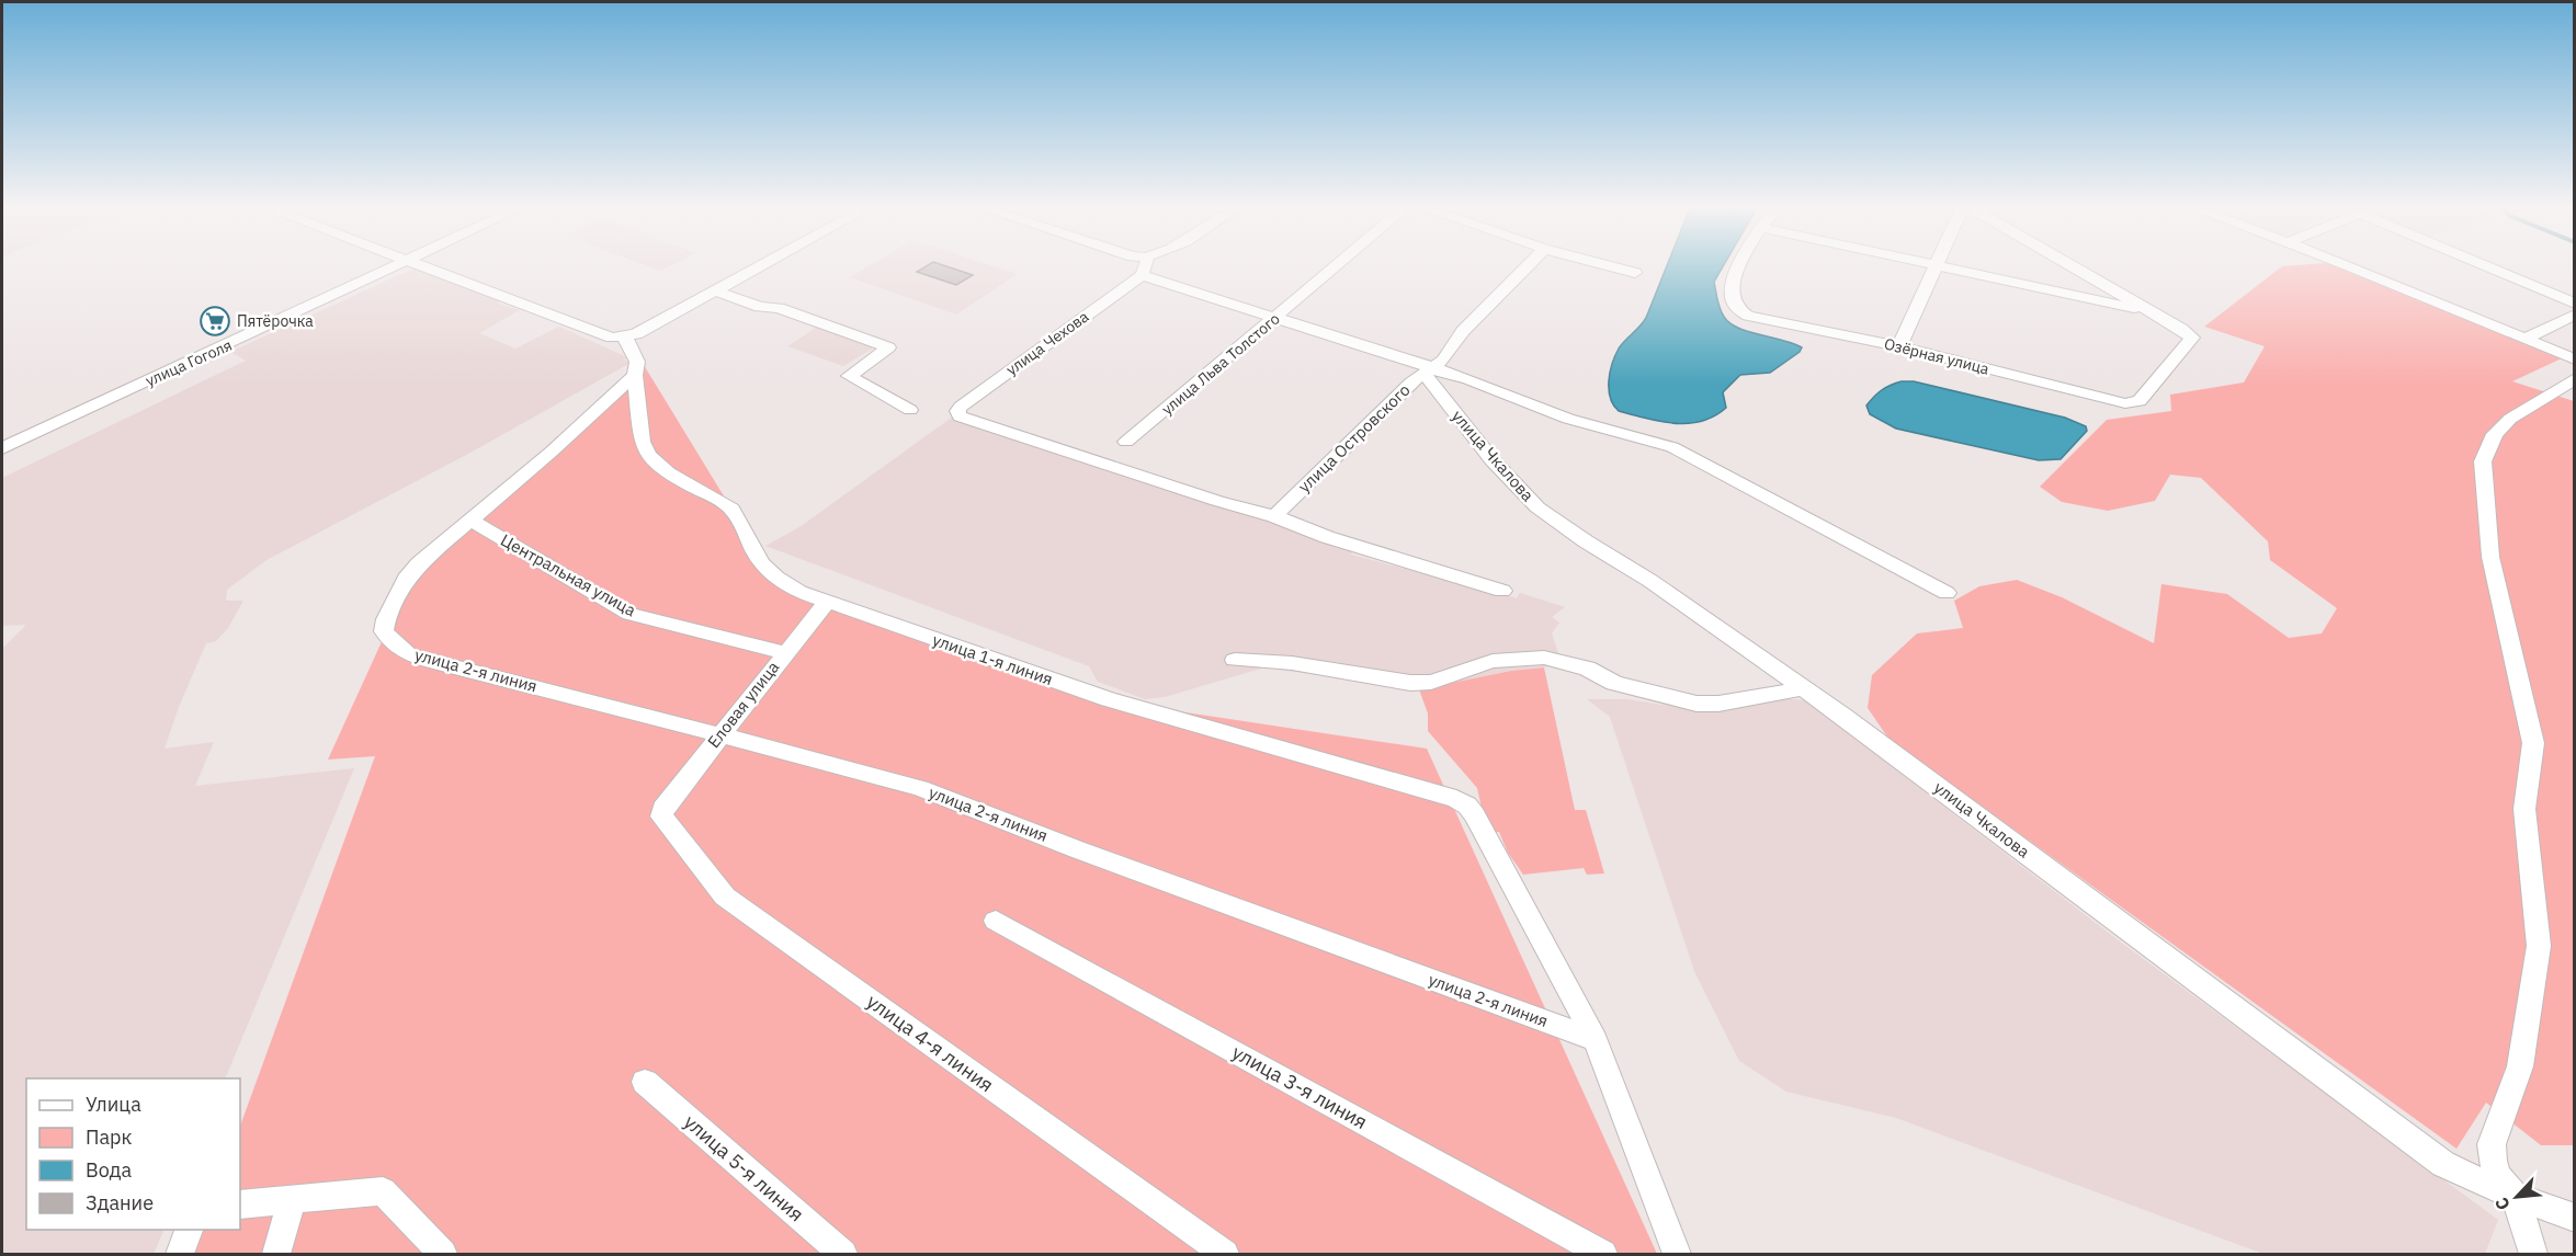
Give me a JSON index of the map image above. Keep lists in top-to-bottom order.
{
  "streets": {
    "street": [
      "улица Чехова",
      "Озёрная улица",
      "улица Гоголя",
      "улица Льва Толстого",
      "улица Островского",
      "улица Чкалова",
      "Центральная улица",
      "улица 1-я линия",
      "улица 2-я линия",
      "Еловая улица",
      "улица 4-я линия",
      "улица 3-я линия",
      "улица 5-я линия"
    ]
  },
  "crossings": [
    ["улица Чехова", "улица Островского"],
    ["улица Островского", "улица Чкалова"],
    ["Центральная улица", "улица 2-я линия"],
    ["Центральная улица", "Еловая улица"],
    ["улица 1-я линия", "улица 2-я линия"],
    ["улица 1-я линия", "Еловая улица"],
    ["улица 2-я линия", "Еловая улица"],
    ["Еловая улица", "улица 4-я линия"]
  ],
  "places": {
    "supermarket": ["Пятёрочка"]
  },
  "legend": [
    "Улица",
    "Парк",
    "Вода",
    "Здание"
  ],
  "north": "bottom left"
}
